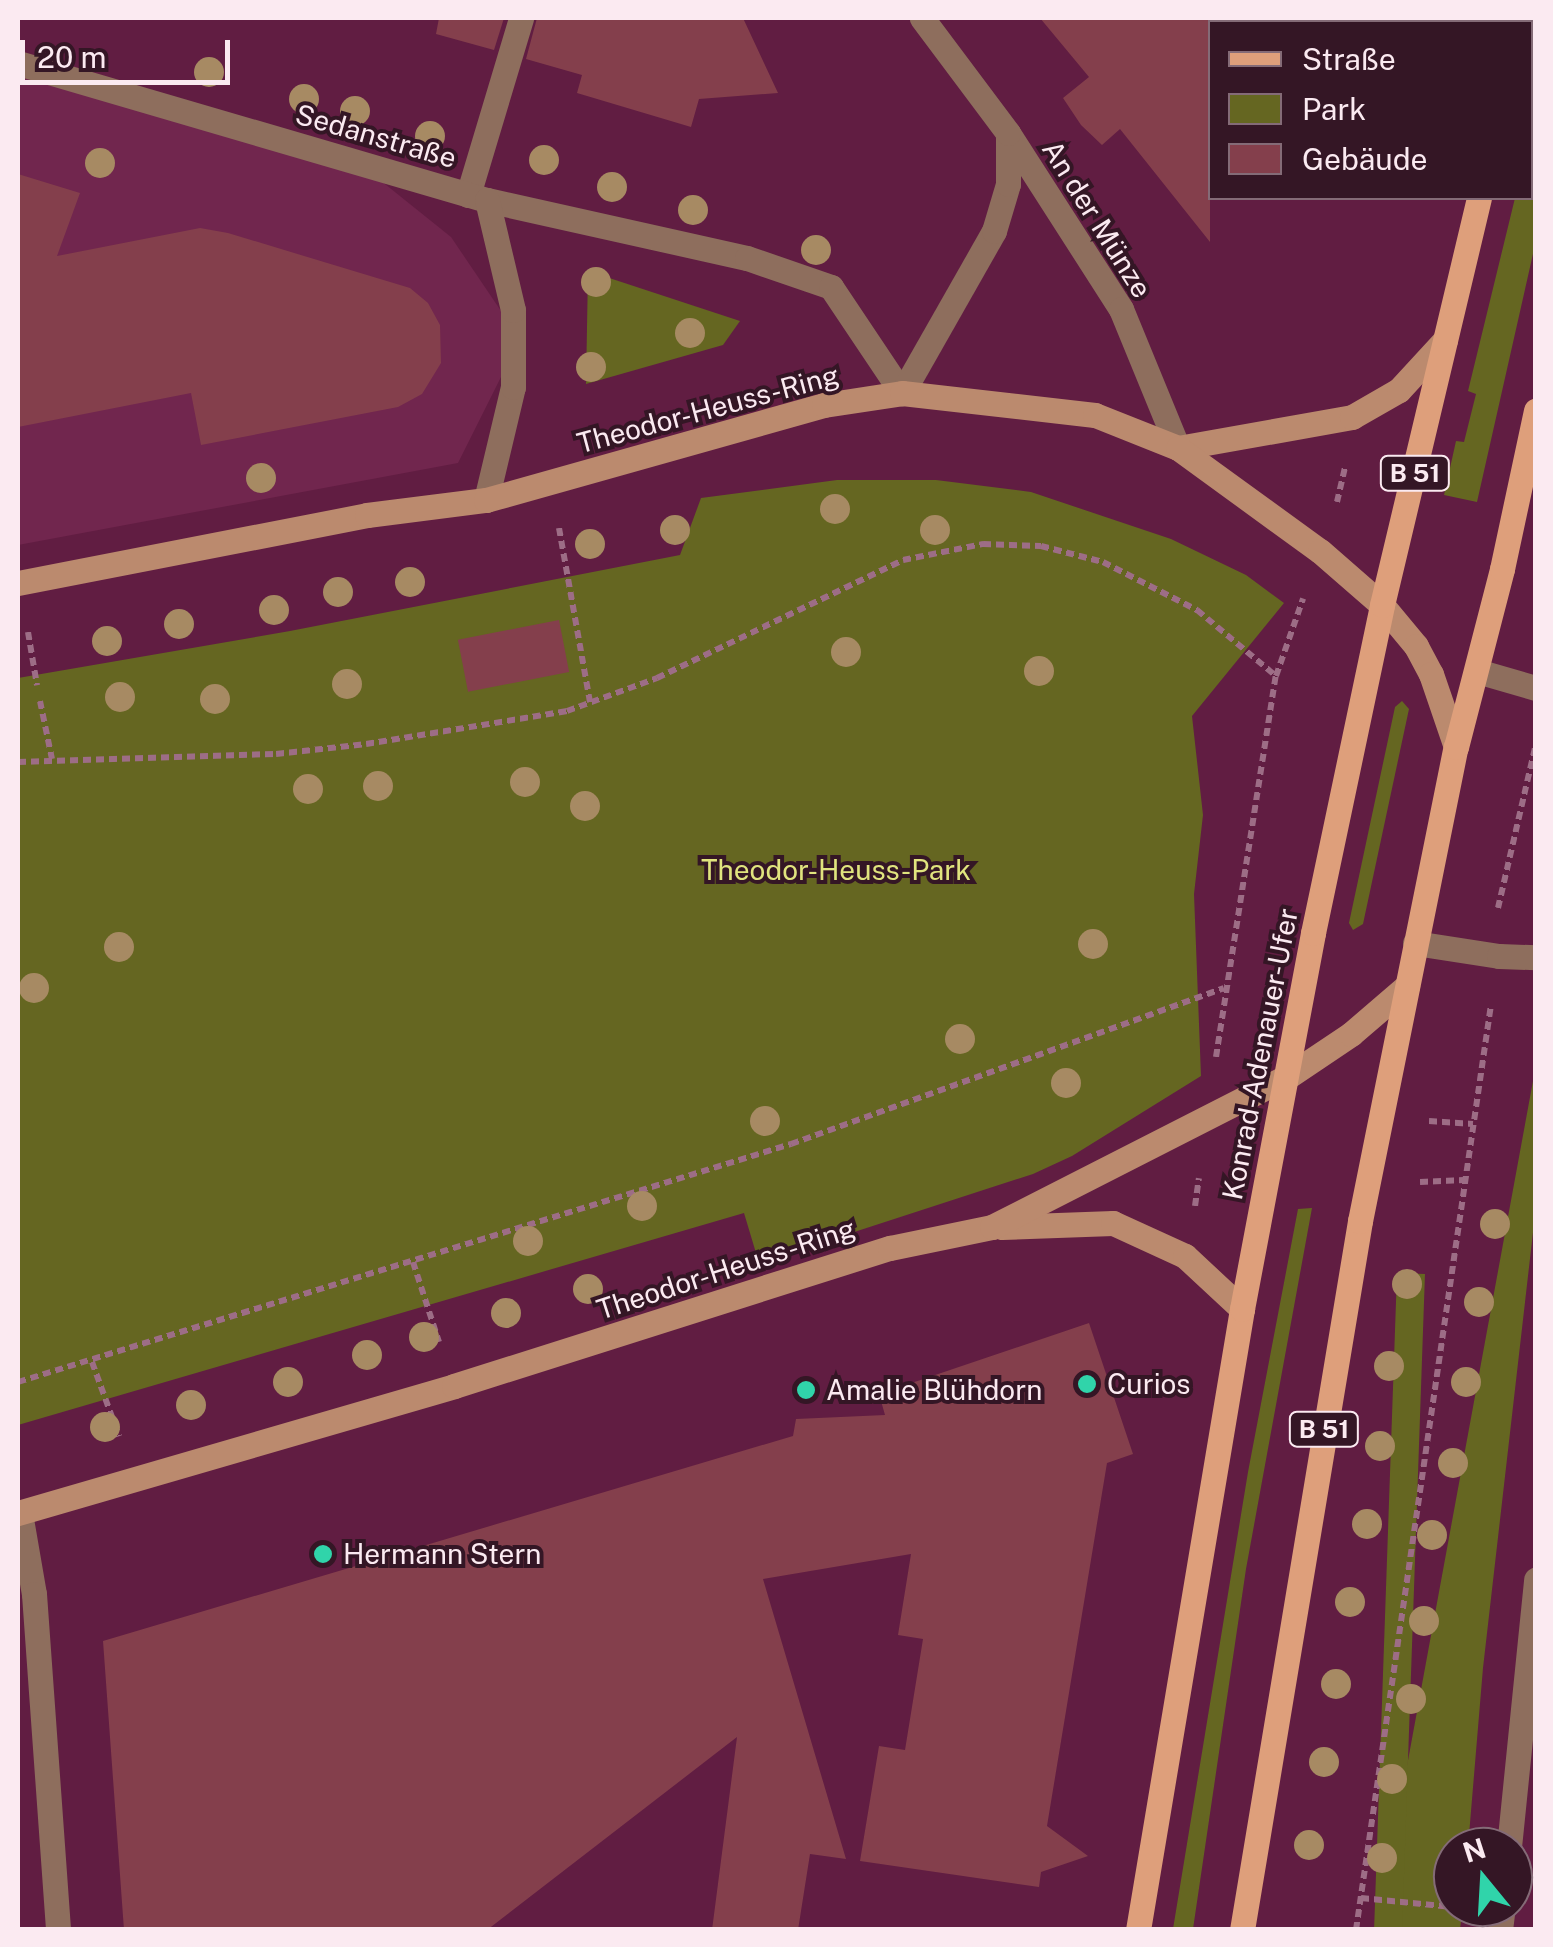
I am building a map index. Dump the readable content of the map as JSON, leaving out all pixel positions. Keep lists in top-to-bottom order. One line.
{"streets":{"main road":["Theodor-Heuss-Ring","B 51","Konrad-Adenauer-Ufer"],"street":["Sedanstraße","An der Münze"]},"crossings":[["Sedanstraße","An der Münze"],["Sedanstraße","Theodor-Heuss-Ring"],["An der Münze","Theodor-Heuss-Ring"],["Theodor-Heuss-Ring","B 51"],["Theodor-Heuss-Ring","Konrad-Adenauer-Ufer"]],"parks":["Theodor-Heuss-Park"],"places":["Curios","Amalie Blühdorn","Hermann Stern"],"legend":["Straße","Park","Gebäude"],"scale_bar":"20 m","north":"top"}
